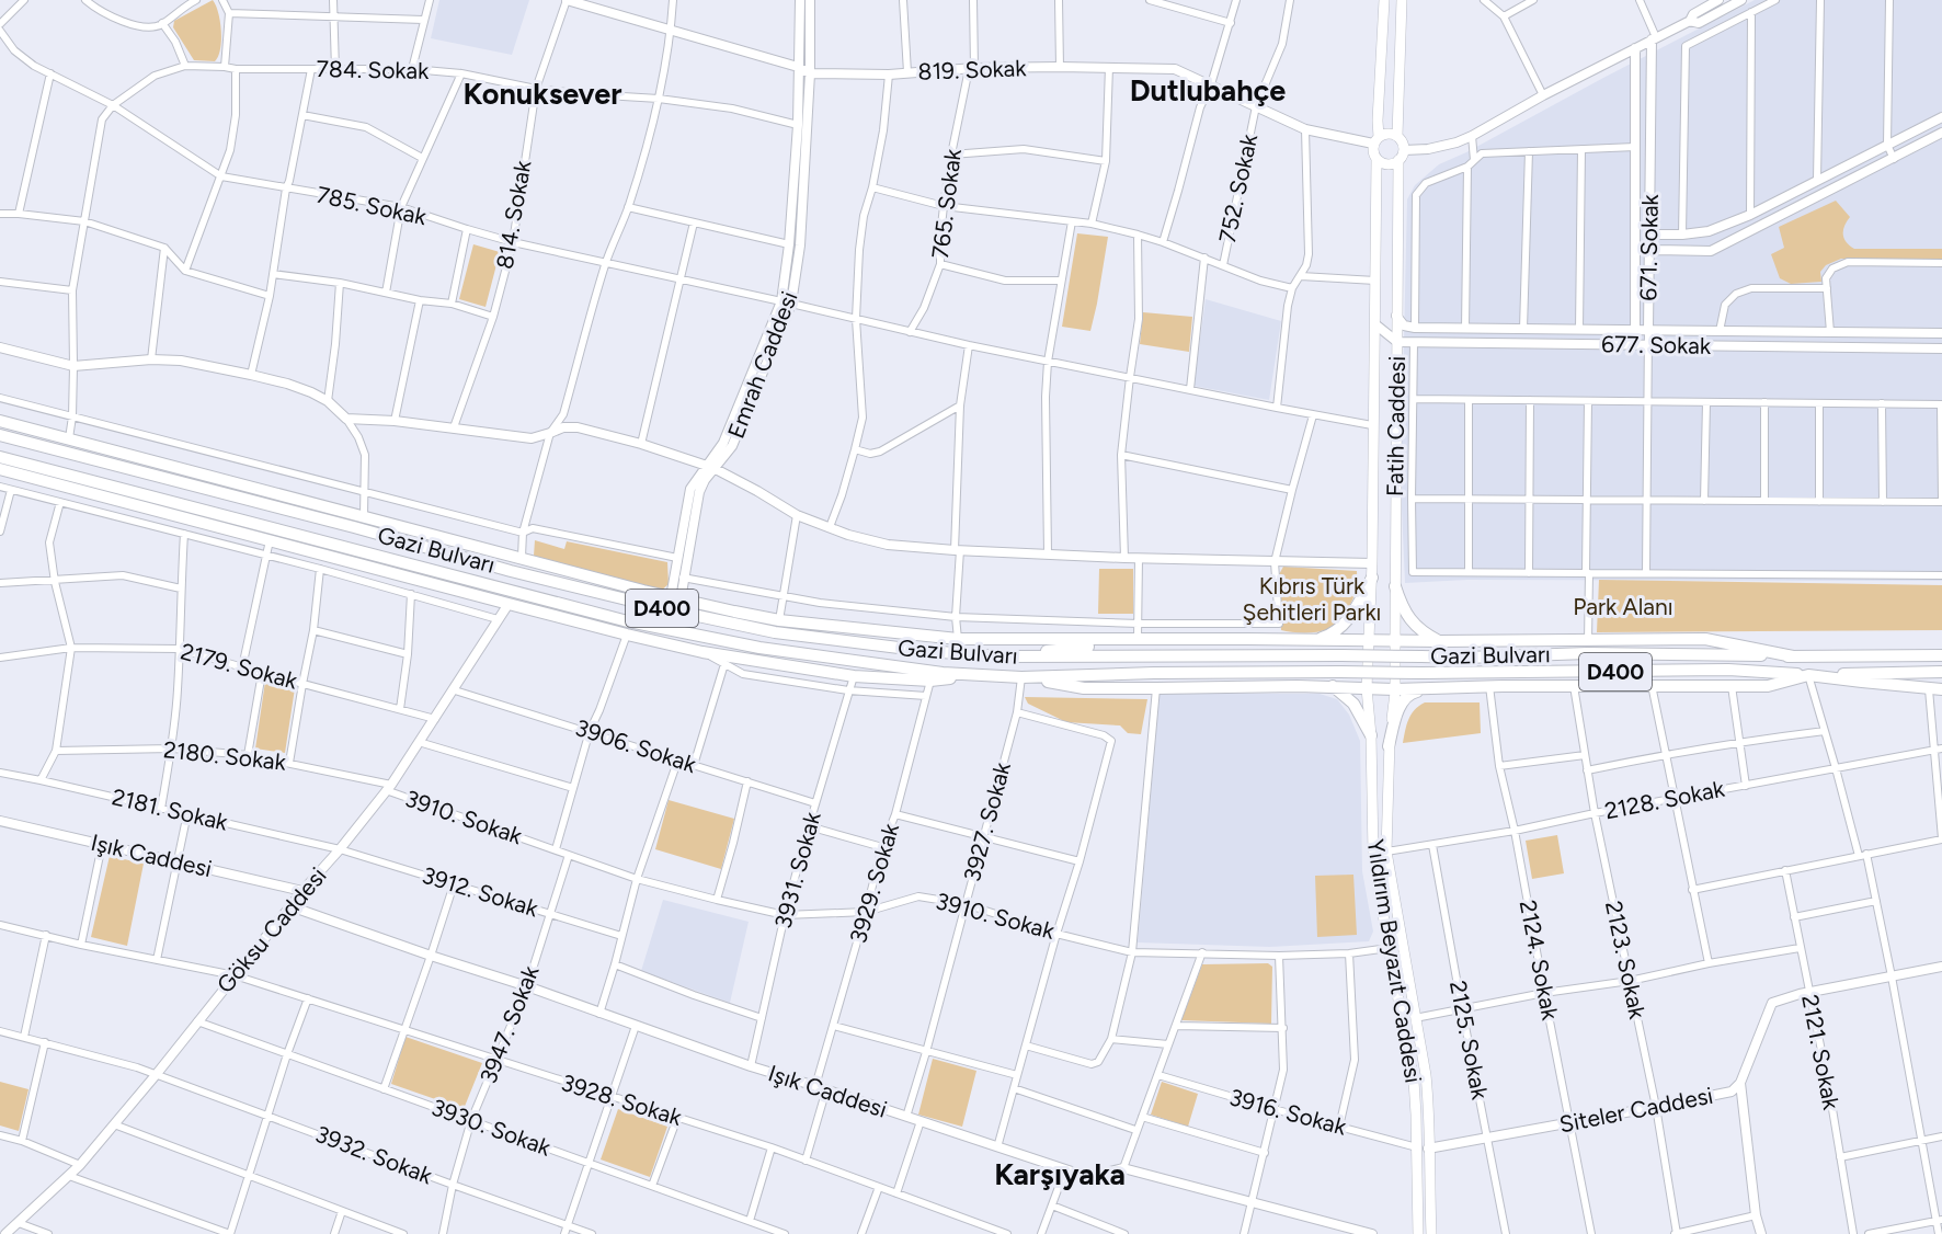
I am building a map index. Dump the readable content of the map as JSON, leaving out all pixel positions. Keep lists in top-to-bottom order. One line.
{"streets":{"highway":["Gazi Bulvarı","D400"],"main road":["Fatih Caddesi","Yıldırım Beyazıt Caddesi"],"street":["784. Sokak","819. Sokak","752. Sokak","765. Sokak","785. Sokak","814. Sokak","671. Sokak","677. Sokak","Emrah Caddesi","2179. Sokak","3906. Sokak","2180. Sokak","2128. Sokak","2181. Sokak","3910. Sokak","3927. Sokak","Işık Caddesi","3931. Sokak","3929. Sokak","3912. Sokak","Göksu Caddesi","2124. Sokak","2123. Sokak","3947. Sokak","2125. Sokak","2121. Sokak","3928. Sokak","Siteler Caddesi","3916. Sokak","3930. Sokak","3932. Sokak"]},"crossings":[["784. Sokak","785. Sokak"],["784. Sokak","814. Sokak"],["784. Sokak","Emrah Caddesi"],["819. Sokak","752. Sokak"],["819. Sokak","765. Sokak"],["819. Sokak","814. Sokak"],["819. Sokak","Emrah Caddesi"],["819. Sokak","Fatih Caddesi"],["765. Sokak","785. Sokak"],["785. Sokak","814. Sokak"],["785. Sokak","Emrah Caddesi"],["785. Sokak","Fatih Caddesi"],["671. Sokak","677. Sokak"],["677. Sokak","Fatih Caddesi"],["Fatih Caddesi","Yıldırım Beyazıt Caddesi"],["Gazi Bulvarı","3927. Sokak"],["2179. Sokak","Göksu Caddesi"],["3906. Sokak","3931. Sokak"],["3906. Sokak","Göksu Caddesi"],["2180. Sokak","3910. Sokak"],["2180. Sokak","Göksu Caddesi"],["2128. Sokak","2124. Sokak"],["2128. Sokak","2123. Sokak"],["2128. Sokak","Yıldırım Beyazıt Caddesi"],["2128. Sokak","2125. Sokak"],["2181. Sokak","3912. Sokak"],["2181. Sokak","Göksu Caddesi"],["3910. Sokak","3927. Sokak"],["3910. Sokak","3931. Sokak"],["3910. Sokak","3929. Sokak"],["3910. Sokak","Göksu Caddesi"],["3910. Sokak","Yıldırım Beyazıt Caddesi"],["3910. Sokak","3947. Sokak"],["3927. Sokak","Işık Caddesi"],["Işık Caddesi","3931. Sokak"],["Işık Caddesi","3929. Sokak"],["Işık Caddesi","Göksu Caddesi"],["Işık Caddesi","3947. Sokak"],["3912. Sokak","Göksu Caddesi"],["3912. Sokak","3947. Sokak"],["Göksu Caddesi","3928. Sokak"],["Göksu Caddesi","3930. Sokak"],["Göksu Caddesi","3932. Sokak"],["2124. Sokak","Siteler Caddesi"],["2123. Sokak","Siteler Caddesi"],["Yıldırım Beyazıt Caddesi","Siteler Caddesi"],["Yıldırım Beyazıt Caddesi","3916. Sokak"],["3947. Sokak","3928. Sokak"],["3947. Sokak","3930. Sokak"],["3947. Sokak","3932. Sokak"],["2125. Sokak","Siteler Caddesi"],["2121. Sokak","Siteler Caddesi"]],"districts":["Dutlubahçe","Konuksever","Karşıyaka"],"parks":["Kıbrıs Türk Şehitleri Parkı","Park Alanı"]}
